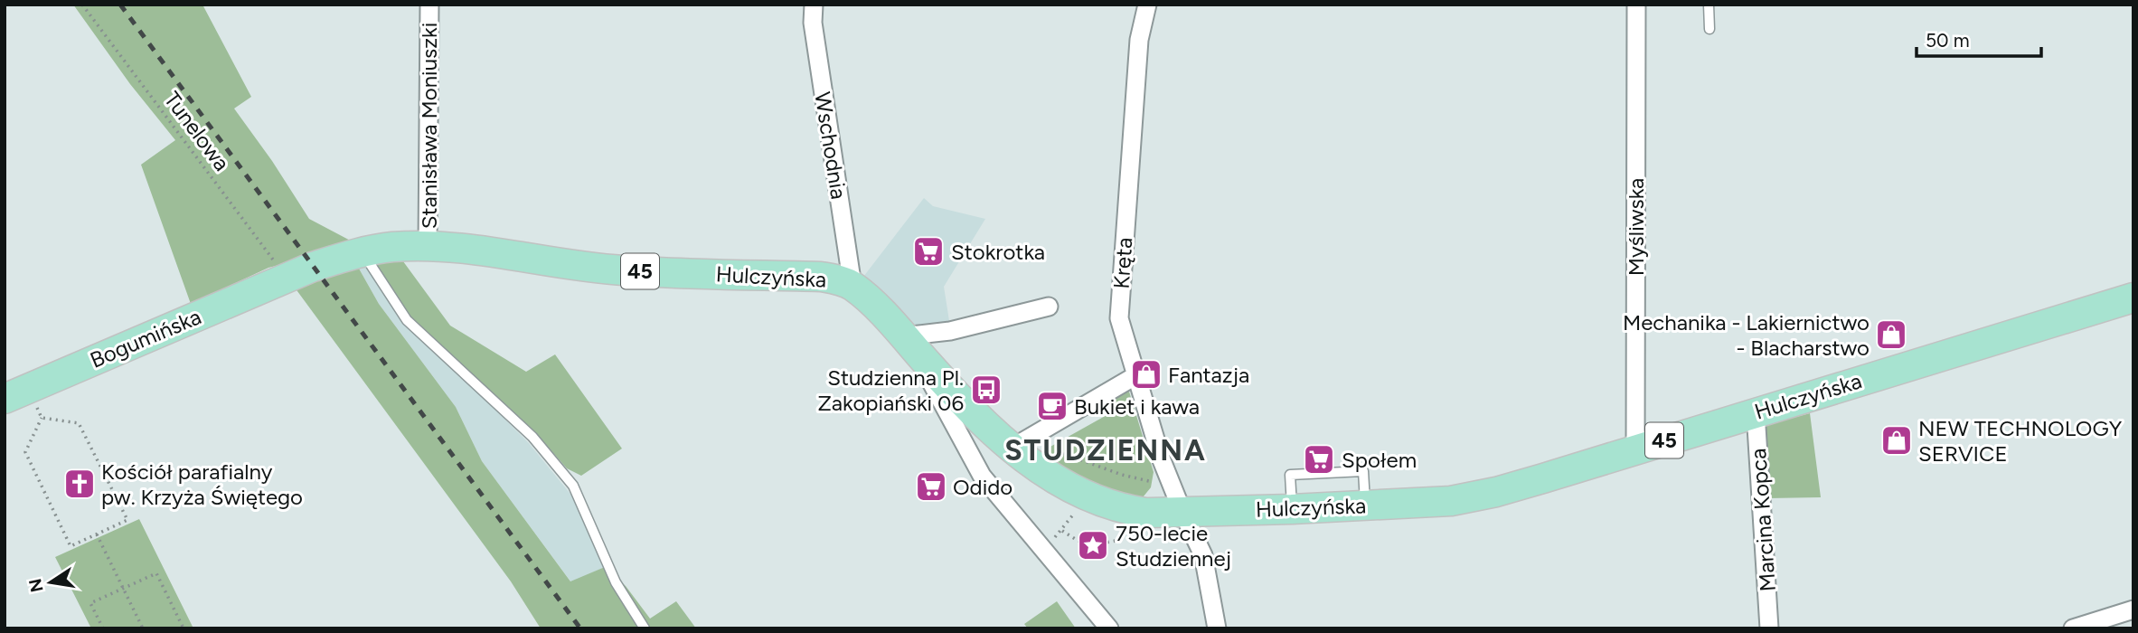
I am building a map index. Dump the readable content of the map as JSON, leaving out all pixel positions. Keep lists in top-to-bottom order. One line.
{"streets":{"main road":["45","Hulczyńska","Bogumińska"],"street":["Stanisława Moniuszki","Wschodnia","Myśliwska","Kręta","Marcina Kopca"],"path":["Tunelowa"]},"crossings":[["Stanisława Moniuszki","Hulczyńska"],["Tunelowa","Hulczyńska"],["Tunelowa","Bogumińska"],["Wschodnia","Hulczyńska"],["Myśliwska","Hulczyńska"],["Kręta","Hulczyńska"],["Hulczyńska","Bogumińska"],["Hulczyńska","Marcina Kopca"]],"districts":["STUDZIENNA"],"places":{"supermarket":["Stokrotka","Społem","Odido"],"shop":["Mechanika - Lakiernictwo - Blacharstwo","Fantazja","NEW TECHNOLOGY SERVICE"],"bus stop":["Studzienna Pl. Zakopiański 06"],"cafe":["Bukiet i kawa"],"church":["Kościół parafialny pw. Krzyża Świętego"],"place":["750-lecie Studziennej"]},"scale_bar":"50 m","north":"left"}
